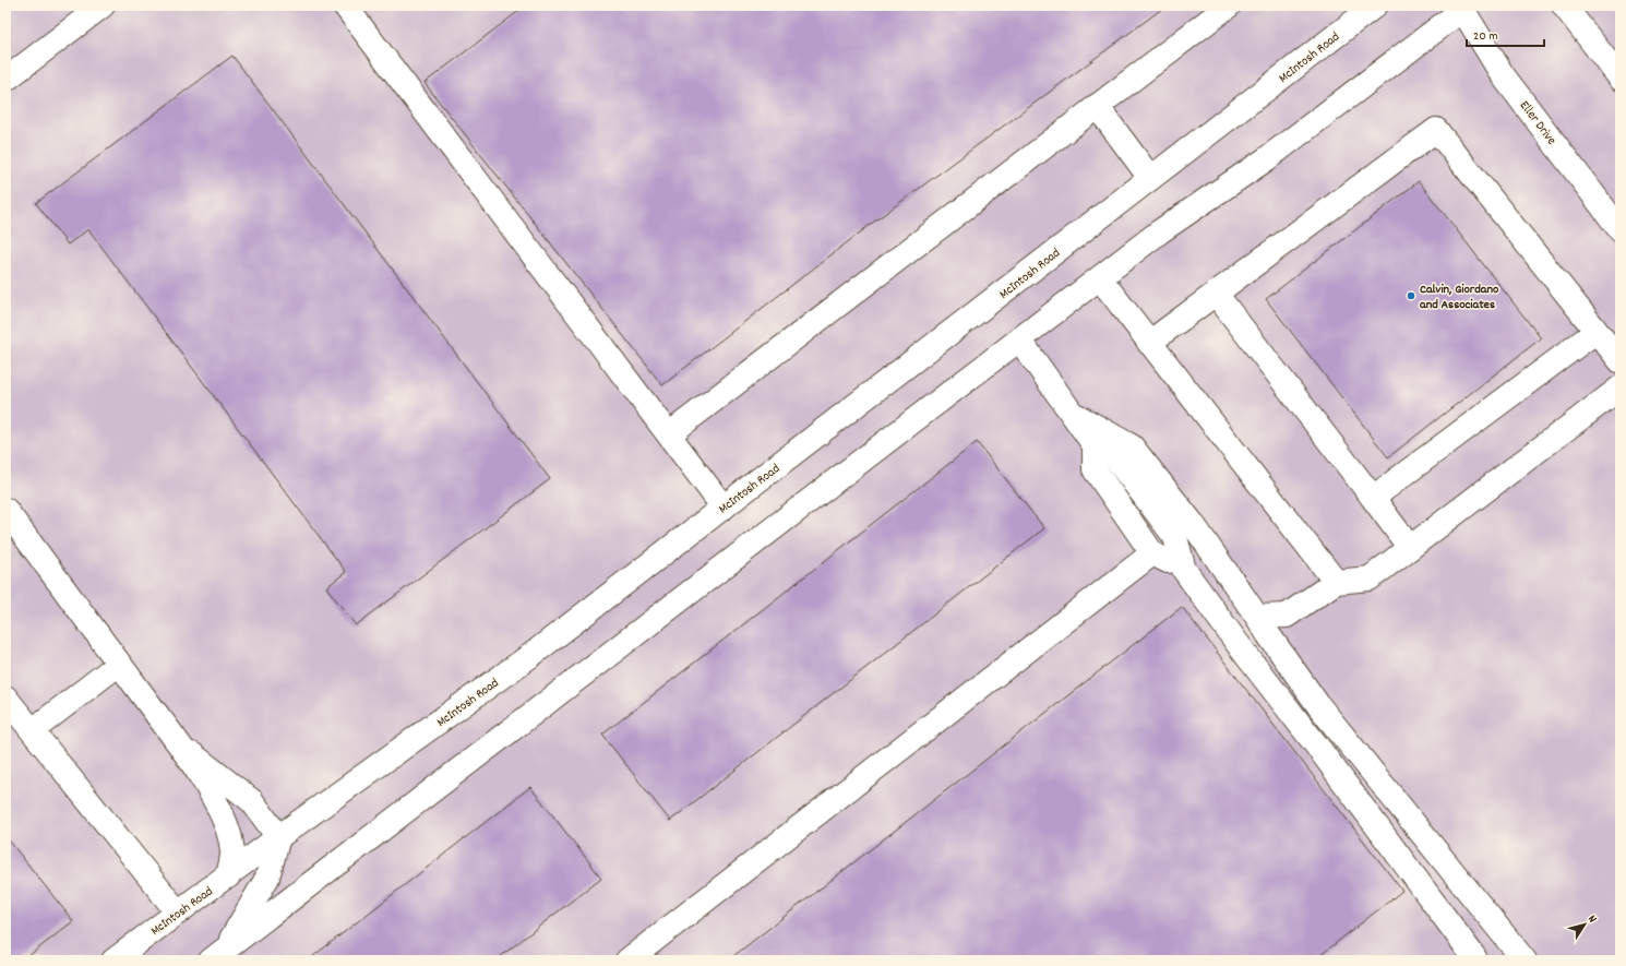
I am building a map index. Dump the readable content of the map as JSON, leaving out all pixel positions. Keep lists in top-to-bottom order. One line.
{"streets":{"street":["McIntosh Road","Eller Drive"]},"places":["Calvin, Giordano and Associates"],"scale_bar":"20 m","north":"top right"}
